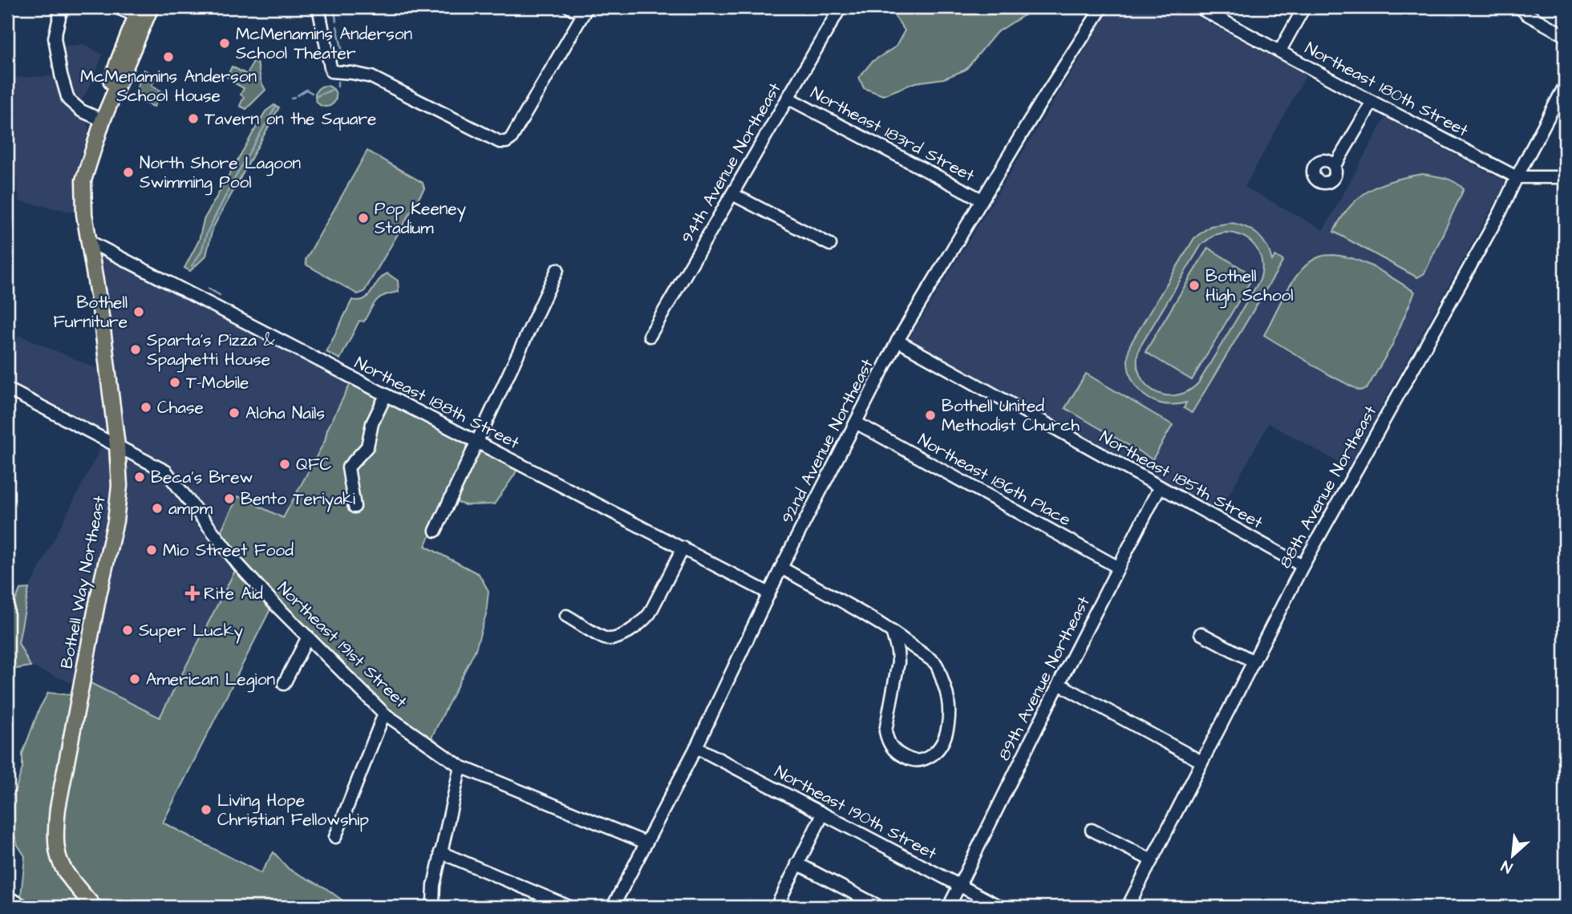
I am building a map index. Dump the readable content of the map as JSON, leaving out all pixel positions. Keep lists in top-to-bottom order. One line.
{"streets":{"main road":["Bothell Way Northeast"],"street":["Northeast 180th Street","Northeast 183rd Street","94th Avenue Northeast","Northeast 188th Street","92nd Avenue Northeast","Northeast 186th Place","Northeast 185th Street","88th Avenue Northeast","Northeast 191st Street","89th Avenue Northeast","Northeast 190th Street"]},"crossings":[["Northeast 180th Street","88th Avenue Northeast"],["Northeast 183rd Street","94th Avenue Northeast"],["Northeast 183rd Street","92nd Avenue Northeast"],["Northeast 188th Street","92nd Avenue Northeast"],["Northeast 188th Street","Bothell Way Northeast"],["92nd Avenue Northeast","Northeast 186th Place"],["92nd Avenue Northeast","Northeast 185th Street"],["92nd Avenue Northeast","Northeast 191st Street"],["92nd Avenue Northeast","Northeast 190th Street"],["Northeast 186th Place","89th Avenue Northeast"],["Northeast 185th Street","88th Avenue Northeast"],["Northeast 185th Street","89th Avenue Northeast"],["Bothell Way Northeast","Northeast 191st Street"],["89th Avenue Northeast","Northeast 190th Street"]],"places":{"other":["McMenamins Anderson School Theater","McMenamins Anderson School House","Tavern on the Square","North Shore Lagoon Swimming Pool","Pop Keeney Stadium","Bothell High School","Bothell Furniture","Sparta's Pizza & Spaghetti House","T-Mobile","Chase","Aloha Nails","Bothell United Methodist Church","QFC","Beca's Brew","Bento Teriyaki","ampm","Mio Street Food","Super Lucky","American Legion","Living Hope Christian Fellowship"],"health":["Rite Aid"]},"north":"bottom left"}
